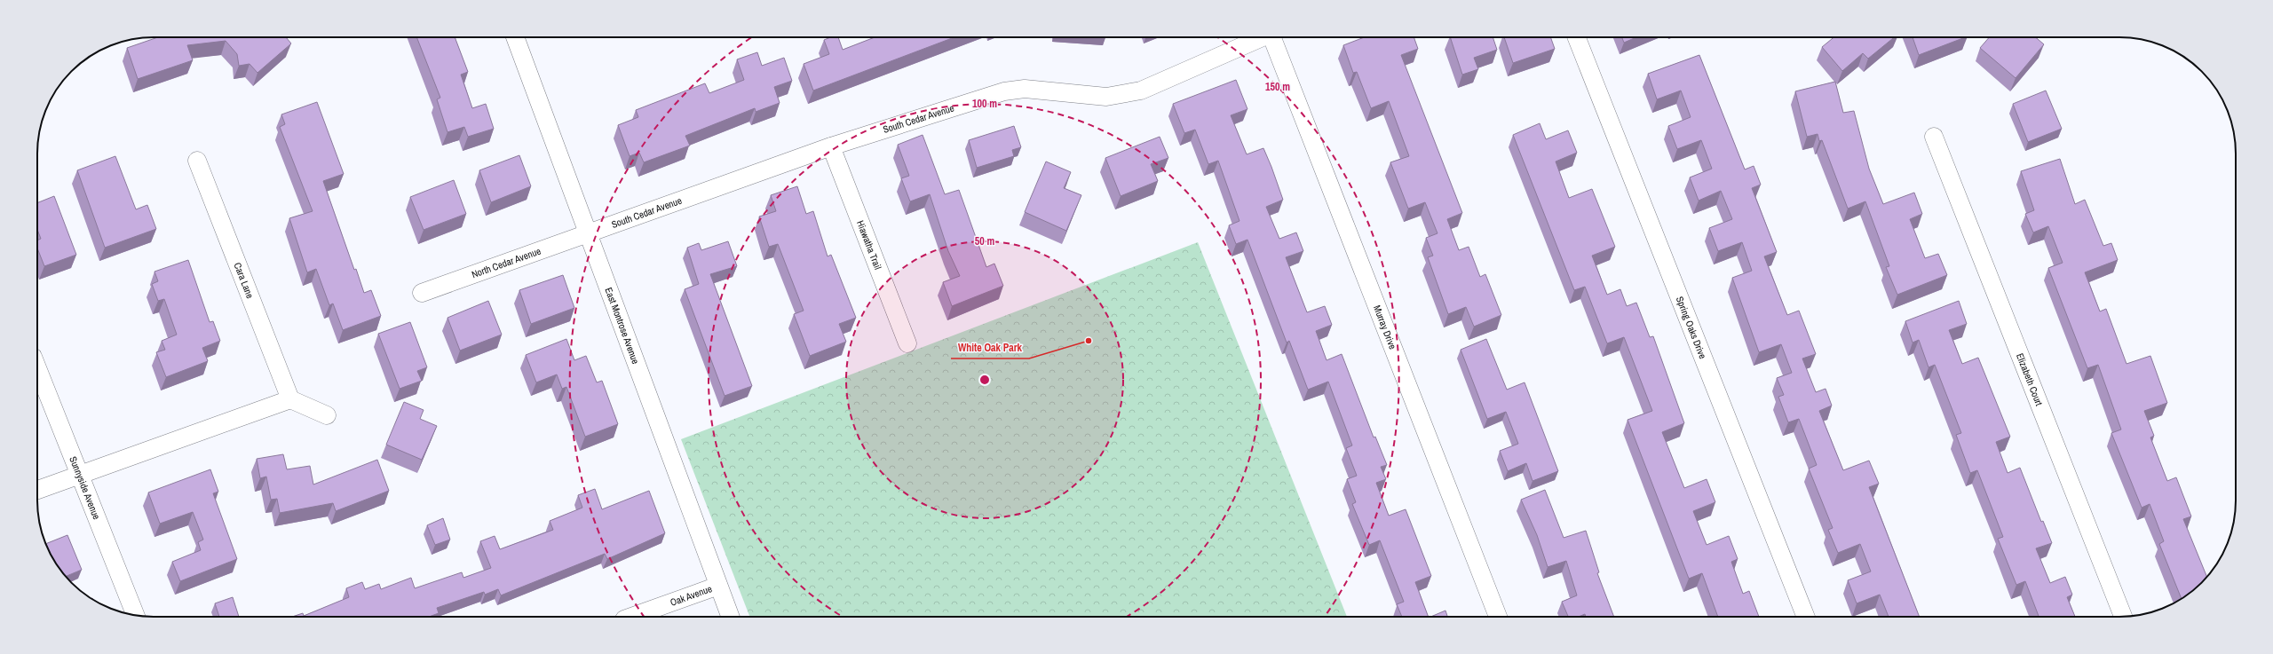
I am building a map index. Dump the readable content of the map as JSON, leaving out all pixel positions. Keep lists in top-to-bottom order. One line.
{"streets":{"street":["South Cedar Avenue","Hiawatha Trail","North Cedar Avenue","Cara Lane","East Montrose Avenue","Murray Drive","Spring Oaks Drive","Elizabeth Court","Sunnyside Avenue","Oak Avenue"]},"crossings":[["South Cedar Avenue","Hiawatha Trail"],["South Cedar Avenue","North Cedar Avenue"],["South Cedar Avenue","East Montrose Avenue"],["North Cedar Avenue","East Montrose Avenue"],["East Montrose Avenue","Oak Avenue"]],"places":["White Oak Park"],"rings":["150 m","100 m","50 m"]}
